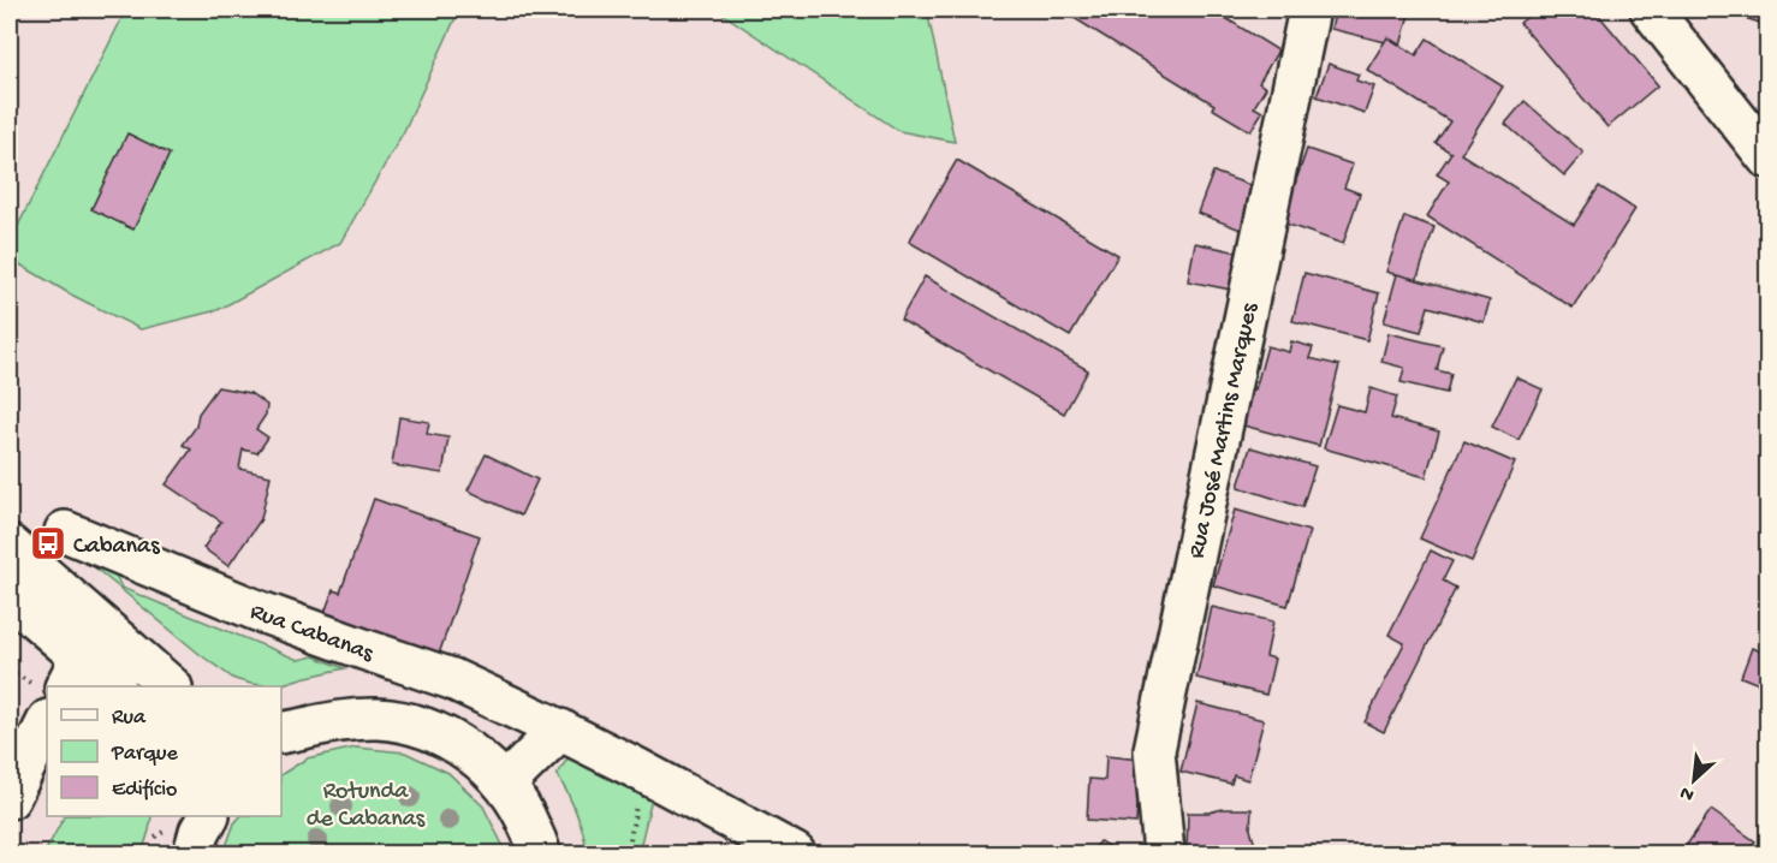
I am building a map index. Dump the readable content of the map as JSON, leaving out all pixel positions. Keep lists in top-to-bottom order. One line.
{"streets":{"street":["Rua José Martins Marques","Rua Cabanas"]},"parks":["Rotunda de Cabanas"],"places":{"bus stop":["Cabanas"]},"legend":["Rua","Parque","Edifício"],"north":"bottom left"}
